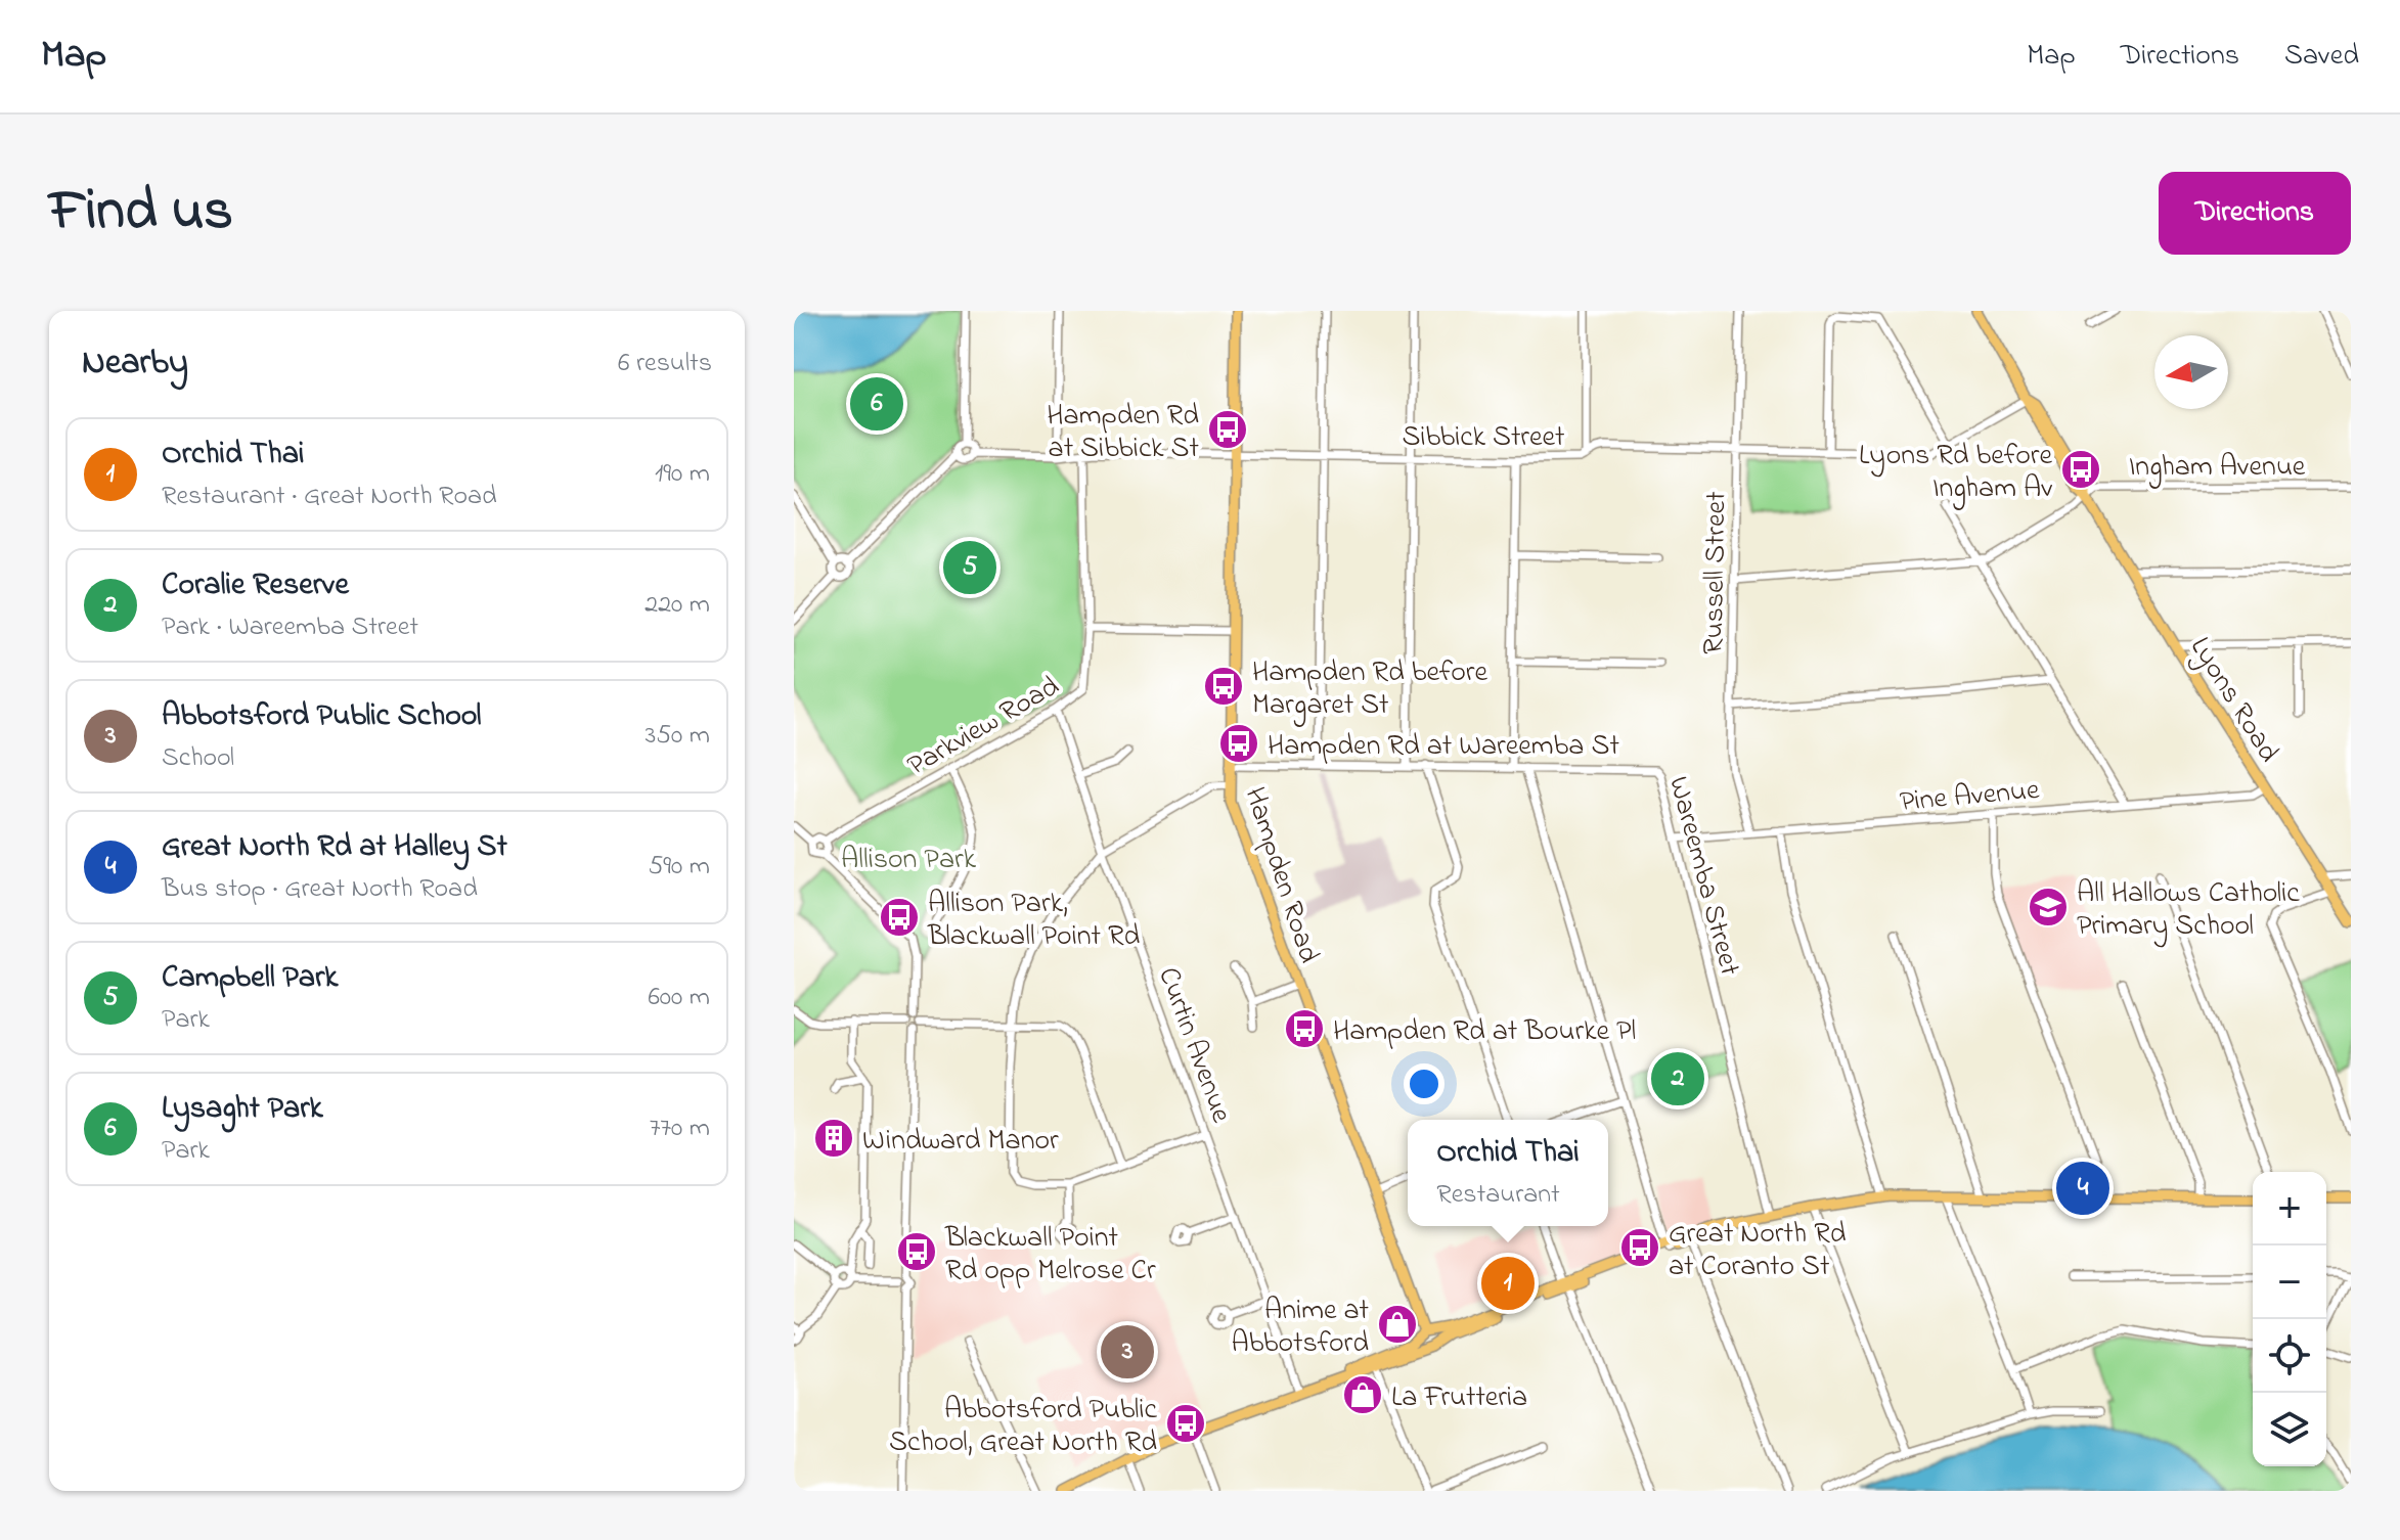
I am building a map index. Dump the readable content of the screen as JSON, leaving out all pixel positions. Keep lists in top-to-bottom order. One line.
{"streets":{"main road":["Lyons Road","Hampden Road"],"street":["Sibbick Street","Ingham Avenue","Russell Street","Parkview Road","Pine Avenue","Wareemba Street","Curtin Avenue"]},"crossings":[["Sibbick Street","Russell Street"],["Sibbick Street","Lyons Road"],["Sibbick Street","Parkview Road"],["Sibbick Street","Hampden Road"],["Ingham Avenue","Lyons Road"],["Russell Street","Pine Avenue"],["Lyons Road","Pine Avenue"],["Parkview Road","Curtin Avenue"],["Pine Avenue","Wareemba Street"],["Hampden Road","Wareemba Street"]],"parks":["Allison Park"],"places":{"bus stop":["Hampden Rd at Sibbick St","Lyons Rd before Ingham Av","Hampden Rd before Margaret St","Hampden Rd at Wareemba St","Allison Park, Blackwall Point Rd","Hampden Rd at Bourke Pl","Great North Rd at Coranto St","Blackwall Point Rd opp Melrose Cr","Abbotsford Public School, Great North Rd"],"school or university":["All Hallows Catholic Primary School"],"building":["Windward Manor"],"shop":["Anime at Abbotsford","La Frutteria"]},"north":"left","page":{"header":"Map","nav":["Map","Directions","Saved"],"title":"Find us","buttons":"Directions","heading":["Nearby","6 results"],"pins":["6","5","2","4","1","3"],"list":[{"mark":"1","name":"Orchid Thai","note":"Restaurant · Great North Road","value":"190 m"},{"mark":"2","name":"Coralie Reserve","note":"Park · Wareemba Street","value":"220 m"},{"mark":"3","name":"Abbotsford Public School","note":"School","value":"350 m"},{"mark":"4","name":"Great North Rd at Halley St","note":"Bus stop · Great North Road","value":"590 m"},{"mark":"5","name":"Campbell Park","note":"Park","value":"600 m"},{"mark":"6","name":"Lysaght Park","note":"Park","value":"770 m"}],"popup":["Orchid Thai","Restaurant"],"map_buttons":["+","−"]}}
